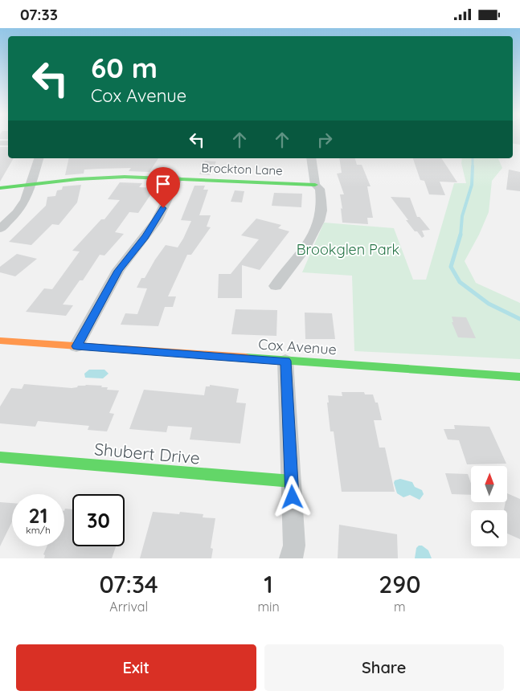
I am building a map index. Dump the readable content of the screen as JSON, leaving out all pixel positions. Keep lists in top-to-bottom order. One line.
{"streets":{"street":["Brockton Lane","Cox Avenue","Shubert Drive"]},"parks":["Brookglen Park"],"north":"top","page":{"status":"07:33","turn":["60 m","Cox Avenue"],"speed":"21 km/h","limit":"30","eta":["07:34","Arrival","1","min","290","m"],"buttons":["Exit","Share"]}}
